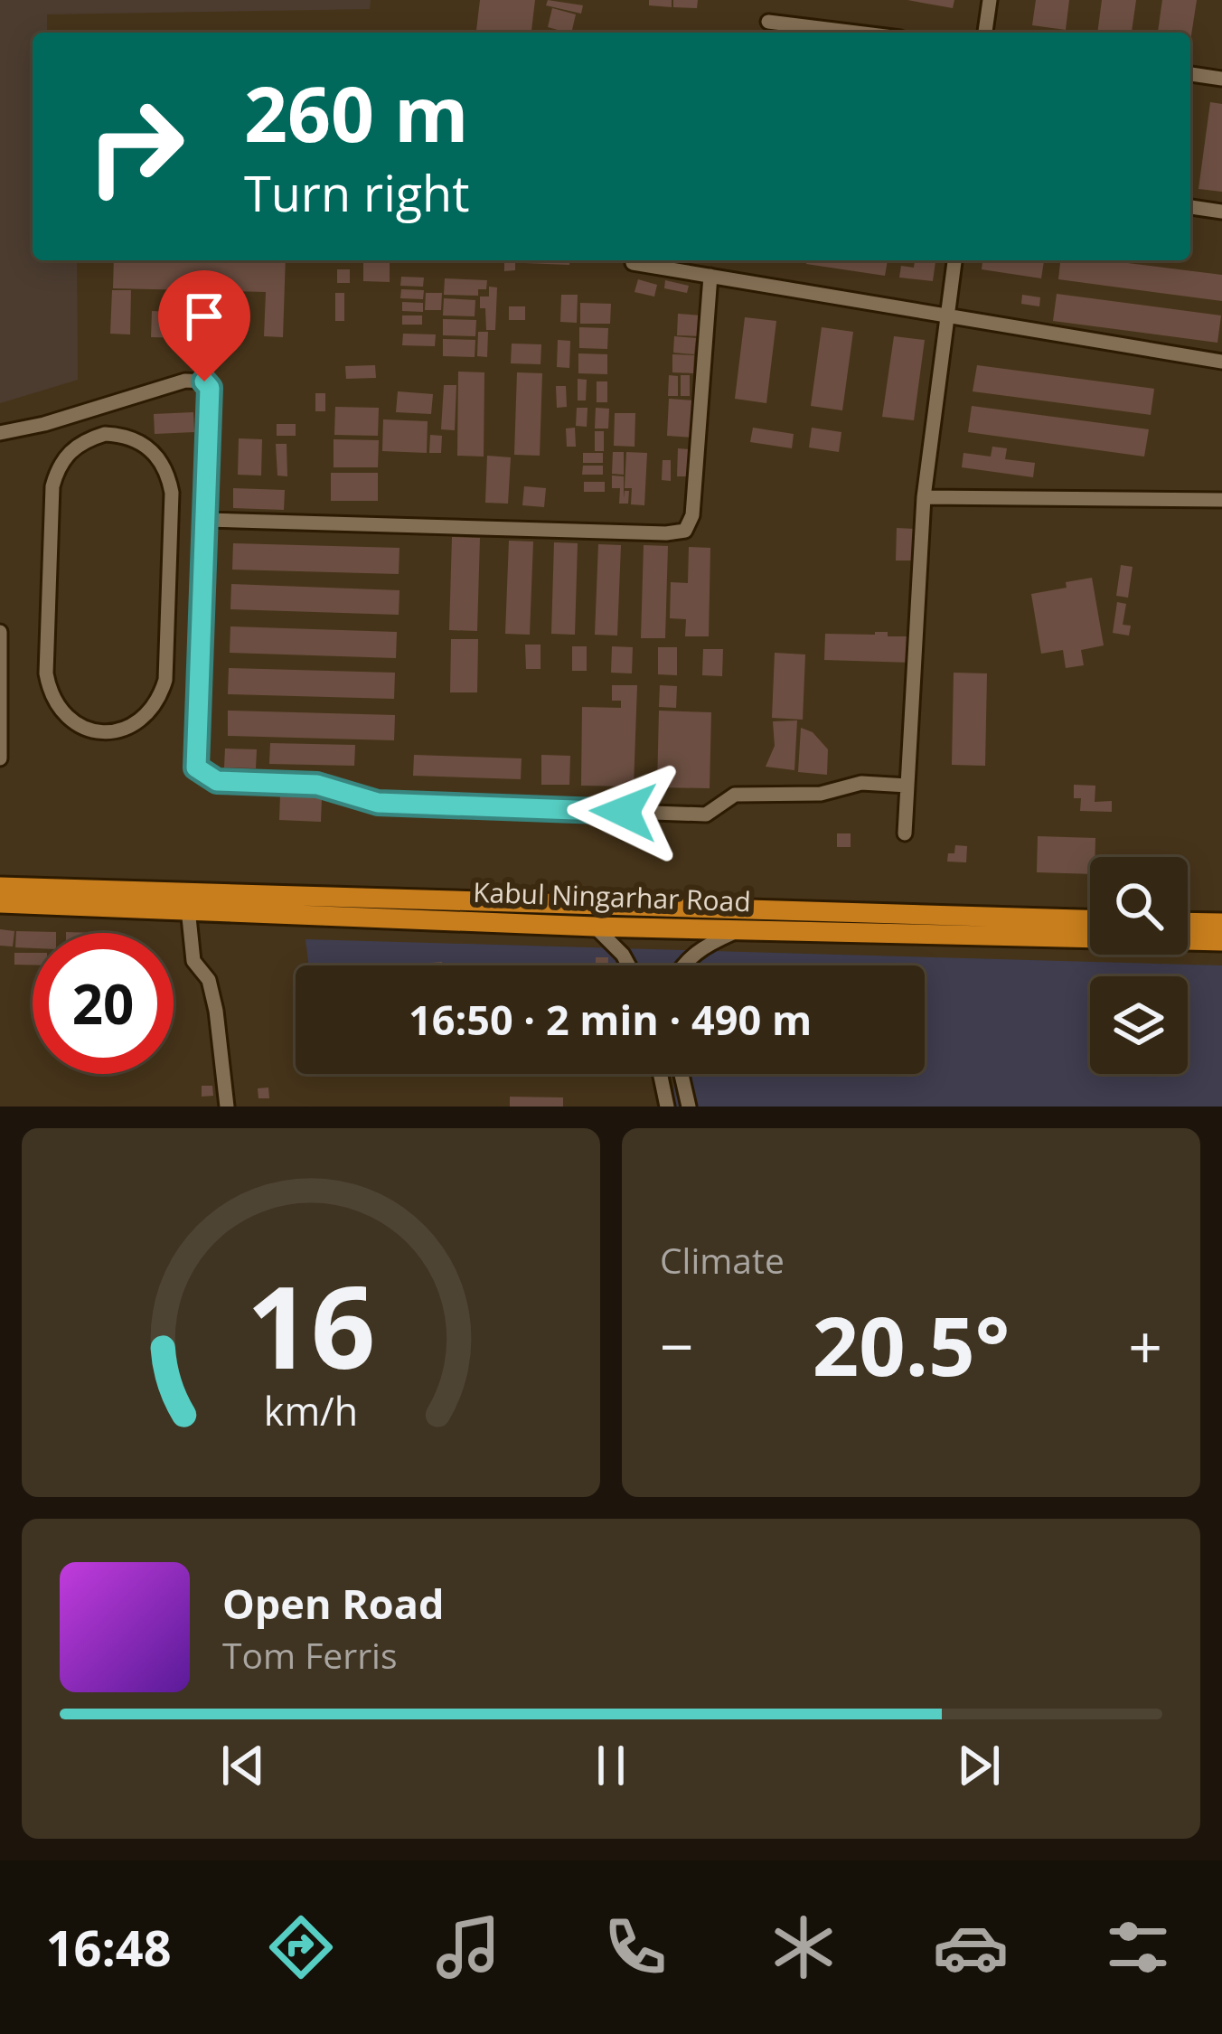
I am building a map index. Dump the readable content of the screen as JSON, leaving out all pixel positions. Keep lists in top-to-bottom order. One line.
{"streets":{"highway":["Kabul Ningarhar Road"]},"page":{"turn":["260 m","Turn right"],"limit":"20","trip":"16:50 · 2 min · 490 m","tile":"Climate","heat":["−","20.5°","+"],"song":["Open Road","Tom Ferris"],"tabs":"16:48","gauge":["16","km/h"]}}
